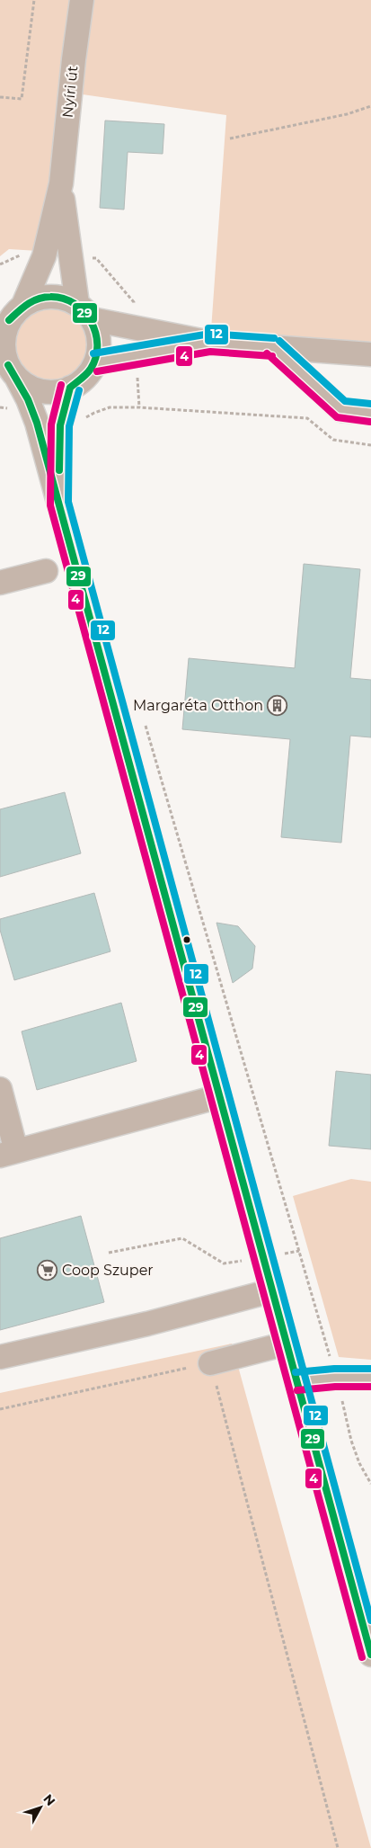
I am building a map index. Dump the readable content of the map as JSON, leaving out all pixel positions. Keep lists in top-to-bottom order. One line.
{"streets":{"street":["Nyíri út"]},"places":{"building":["Margaréta Otthon"],"supermarket":["Coop Szuper"]},"lines":["transit line 29","transit line 12","transit line 4"],"north":"top right"}
